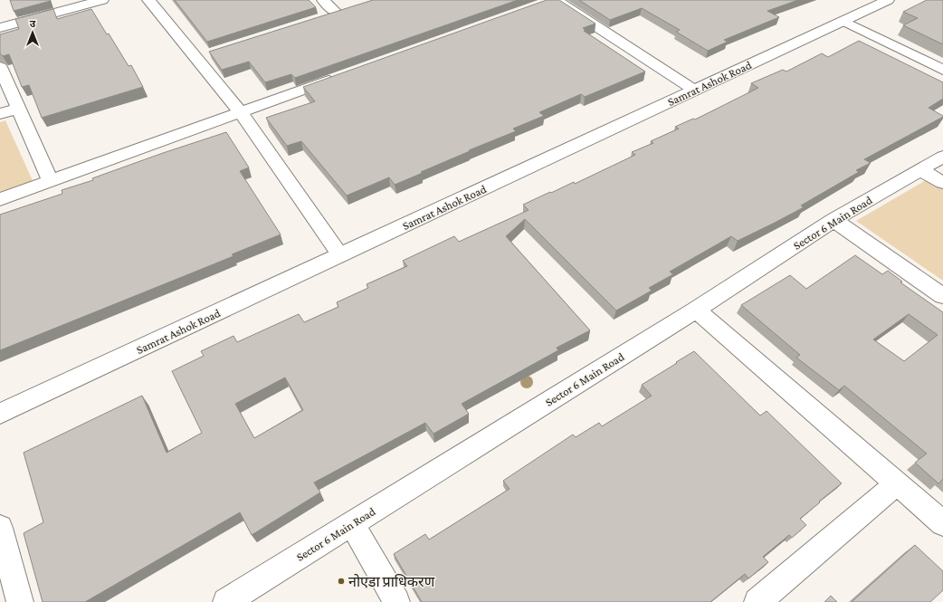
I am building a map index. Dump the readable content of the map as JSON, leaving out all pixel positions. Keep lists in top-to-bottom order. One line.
{"streets":{"street":["Samrat Ashok Road","Sector 6 Main Road"]},"places":["नोएडा प्राधिकरण"],"north":"top"}
